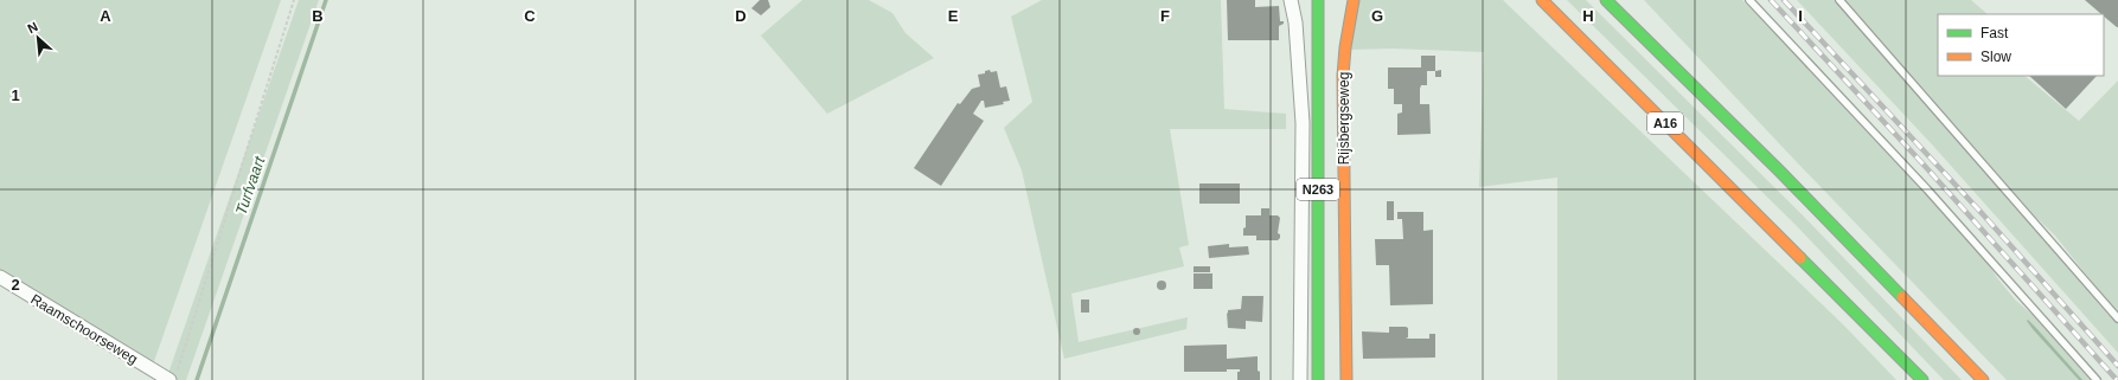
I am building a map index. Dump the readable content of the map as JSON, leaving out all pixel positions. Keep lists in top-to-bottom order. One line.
{"streets":{"main road":["Rijsbergseweg","A16","N263"],"street":["Raamschoorseweg"]},"water":["Turfvaart"],"legend":["Fast","Slow"],"north":"top left","grid":{"columns":["A","B","C","D","E","F","G","H","I"],"rows":["1","2"]}}
